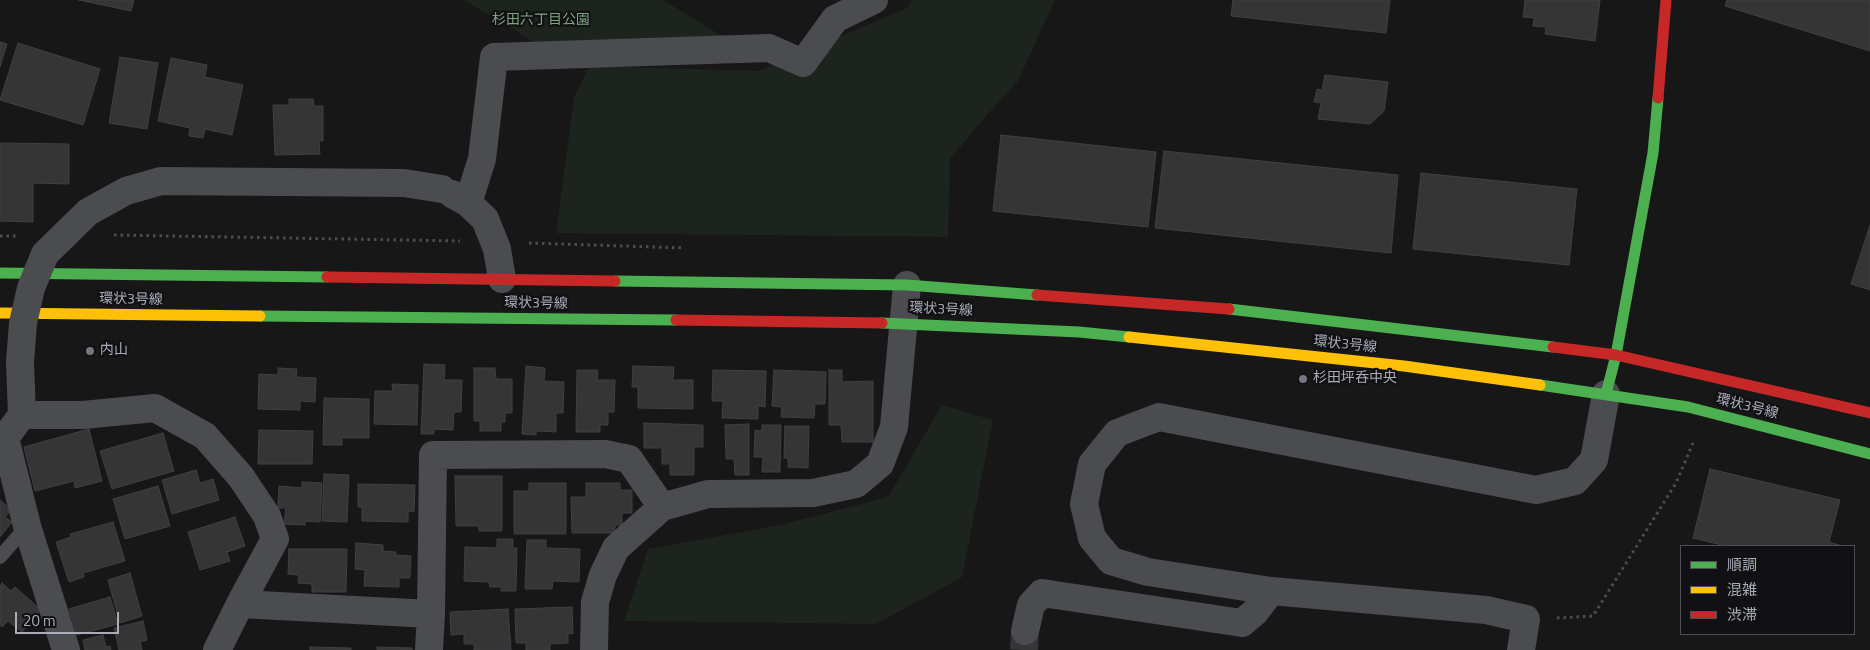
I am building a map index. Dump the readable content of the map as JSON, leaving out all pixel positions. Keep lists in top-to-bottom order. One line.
{"streets":{"street":["環状3号線"]},"parks":["杉田六丁目公園"],"places":["内山","杉田坪呑中央"],"legend":["順調","混雑","渋滞"],"scale_bar":"20 m"}
